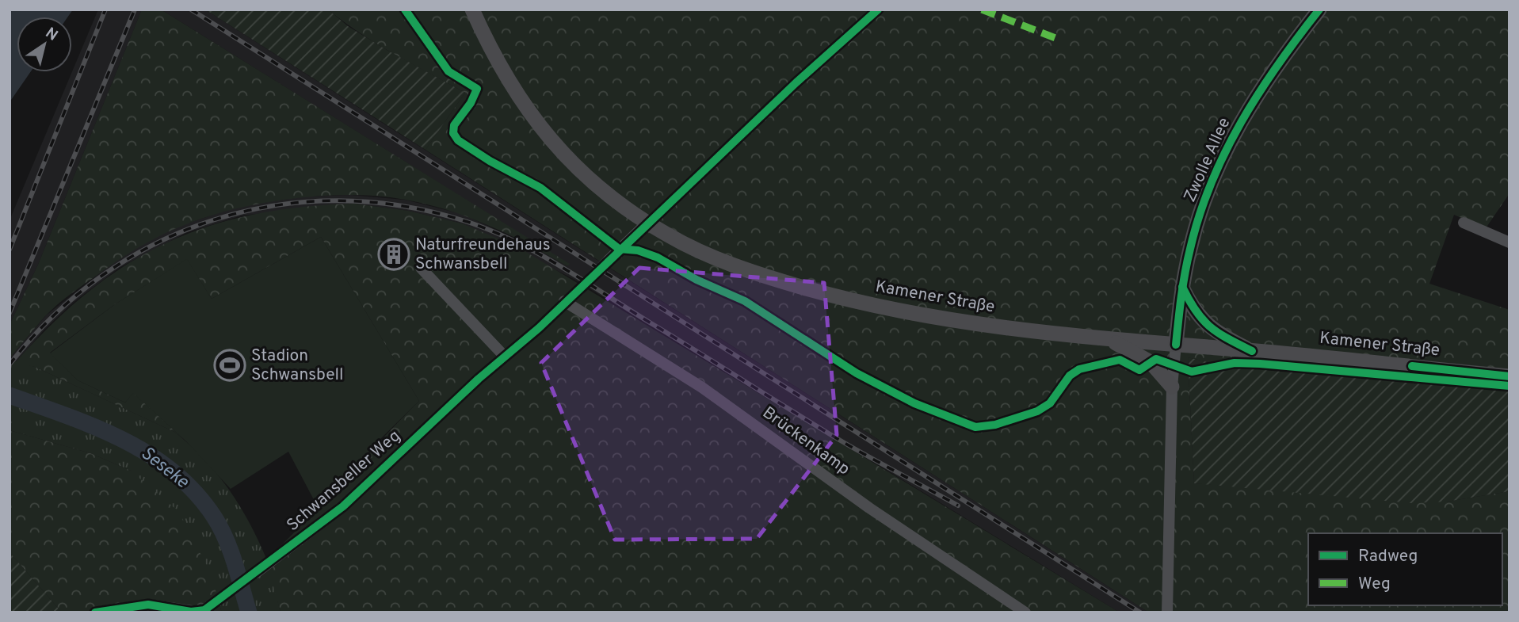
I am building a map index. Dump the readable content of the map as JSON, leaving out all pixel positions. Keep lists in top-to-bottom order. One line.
{"streets":{"main road":["Zwolle Allee","Kamener Straße"],"street":["Brückenkamp","Schwansbeller Weg"]},"crossings":[["Zwolle Allee","Kamener Straße"],["Brückenkamp","Schwansbeller Weg"]],"water":["Seseke"],"places":{"building":["Naturfreundehaus Schwansbell"],"sports":["Stadion Schwansbell"]},"legend":["Radweg","Weg"],"north":"top right"}
